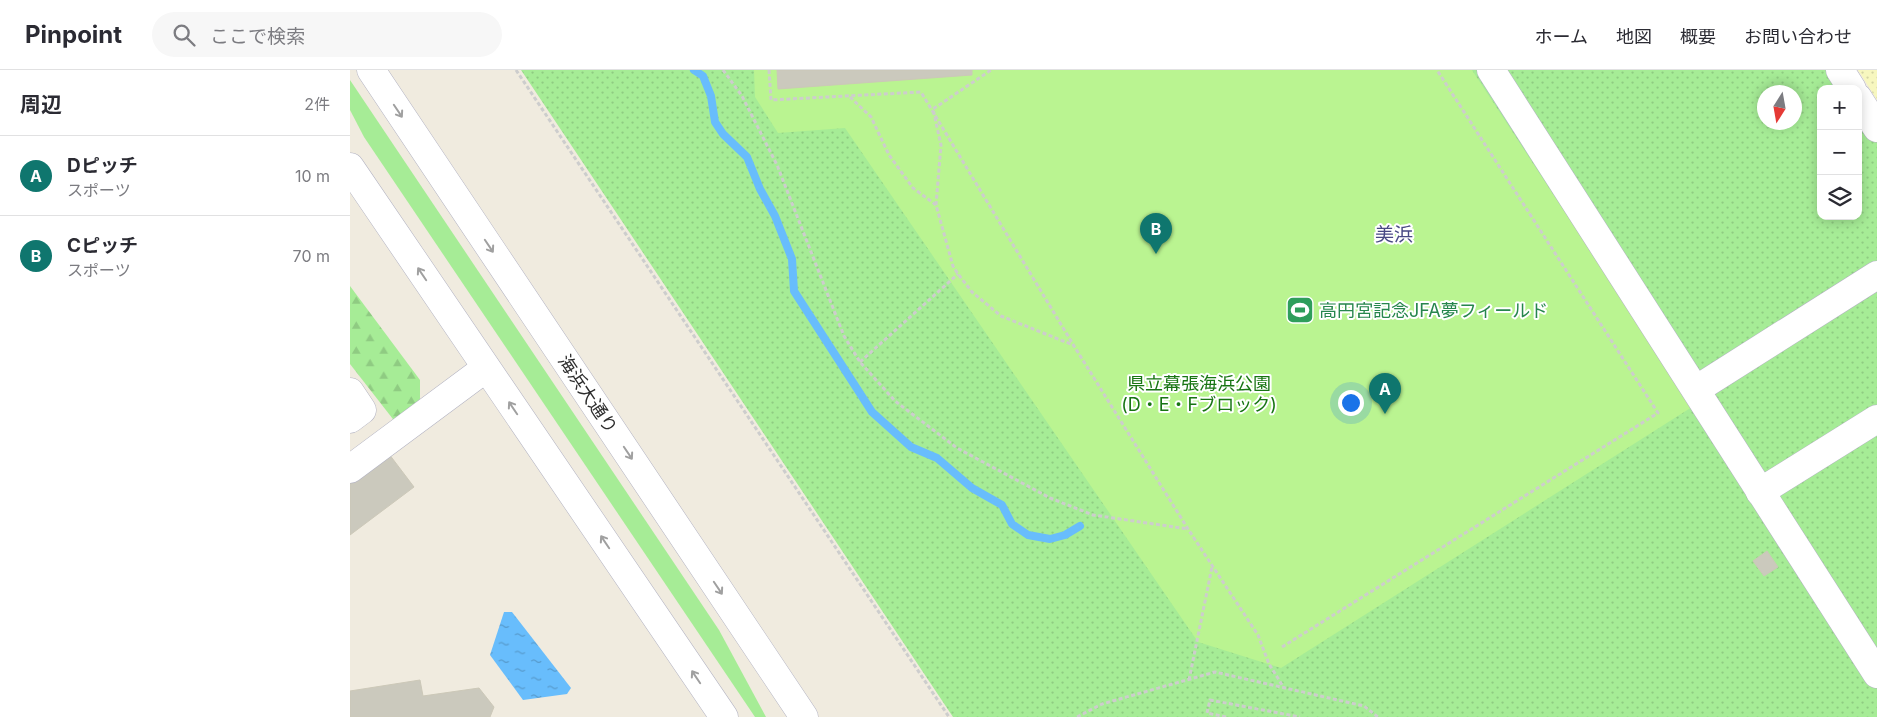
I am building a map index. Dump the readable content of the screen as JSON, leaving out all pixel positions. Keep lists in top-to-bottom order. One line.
{"streets":{"street":["海浜大通り"]},"districts":["美浜"],"parks":["県立幕張海浜公園 (D・E・Fブロック)"],"places":{"sports":["高円宮記念JFA夢フィールド"]},"north":"bottom","page":{"header":"Pinpoint","search":"ここで検索","nav":["ホーム","地図","概要","お問い合わせ"],"heading":["周辺","2件"],"map_buttons":["+","−"],"list":[{"mark":"A","name":"Dピッチ","note":"スポーツ","value":"10 m"},{"mark":"B","name":"Cピッチ","note":"スポーツ","value":"70 m"}],"pins":["B","A"]}}
